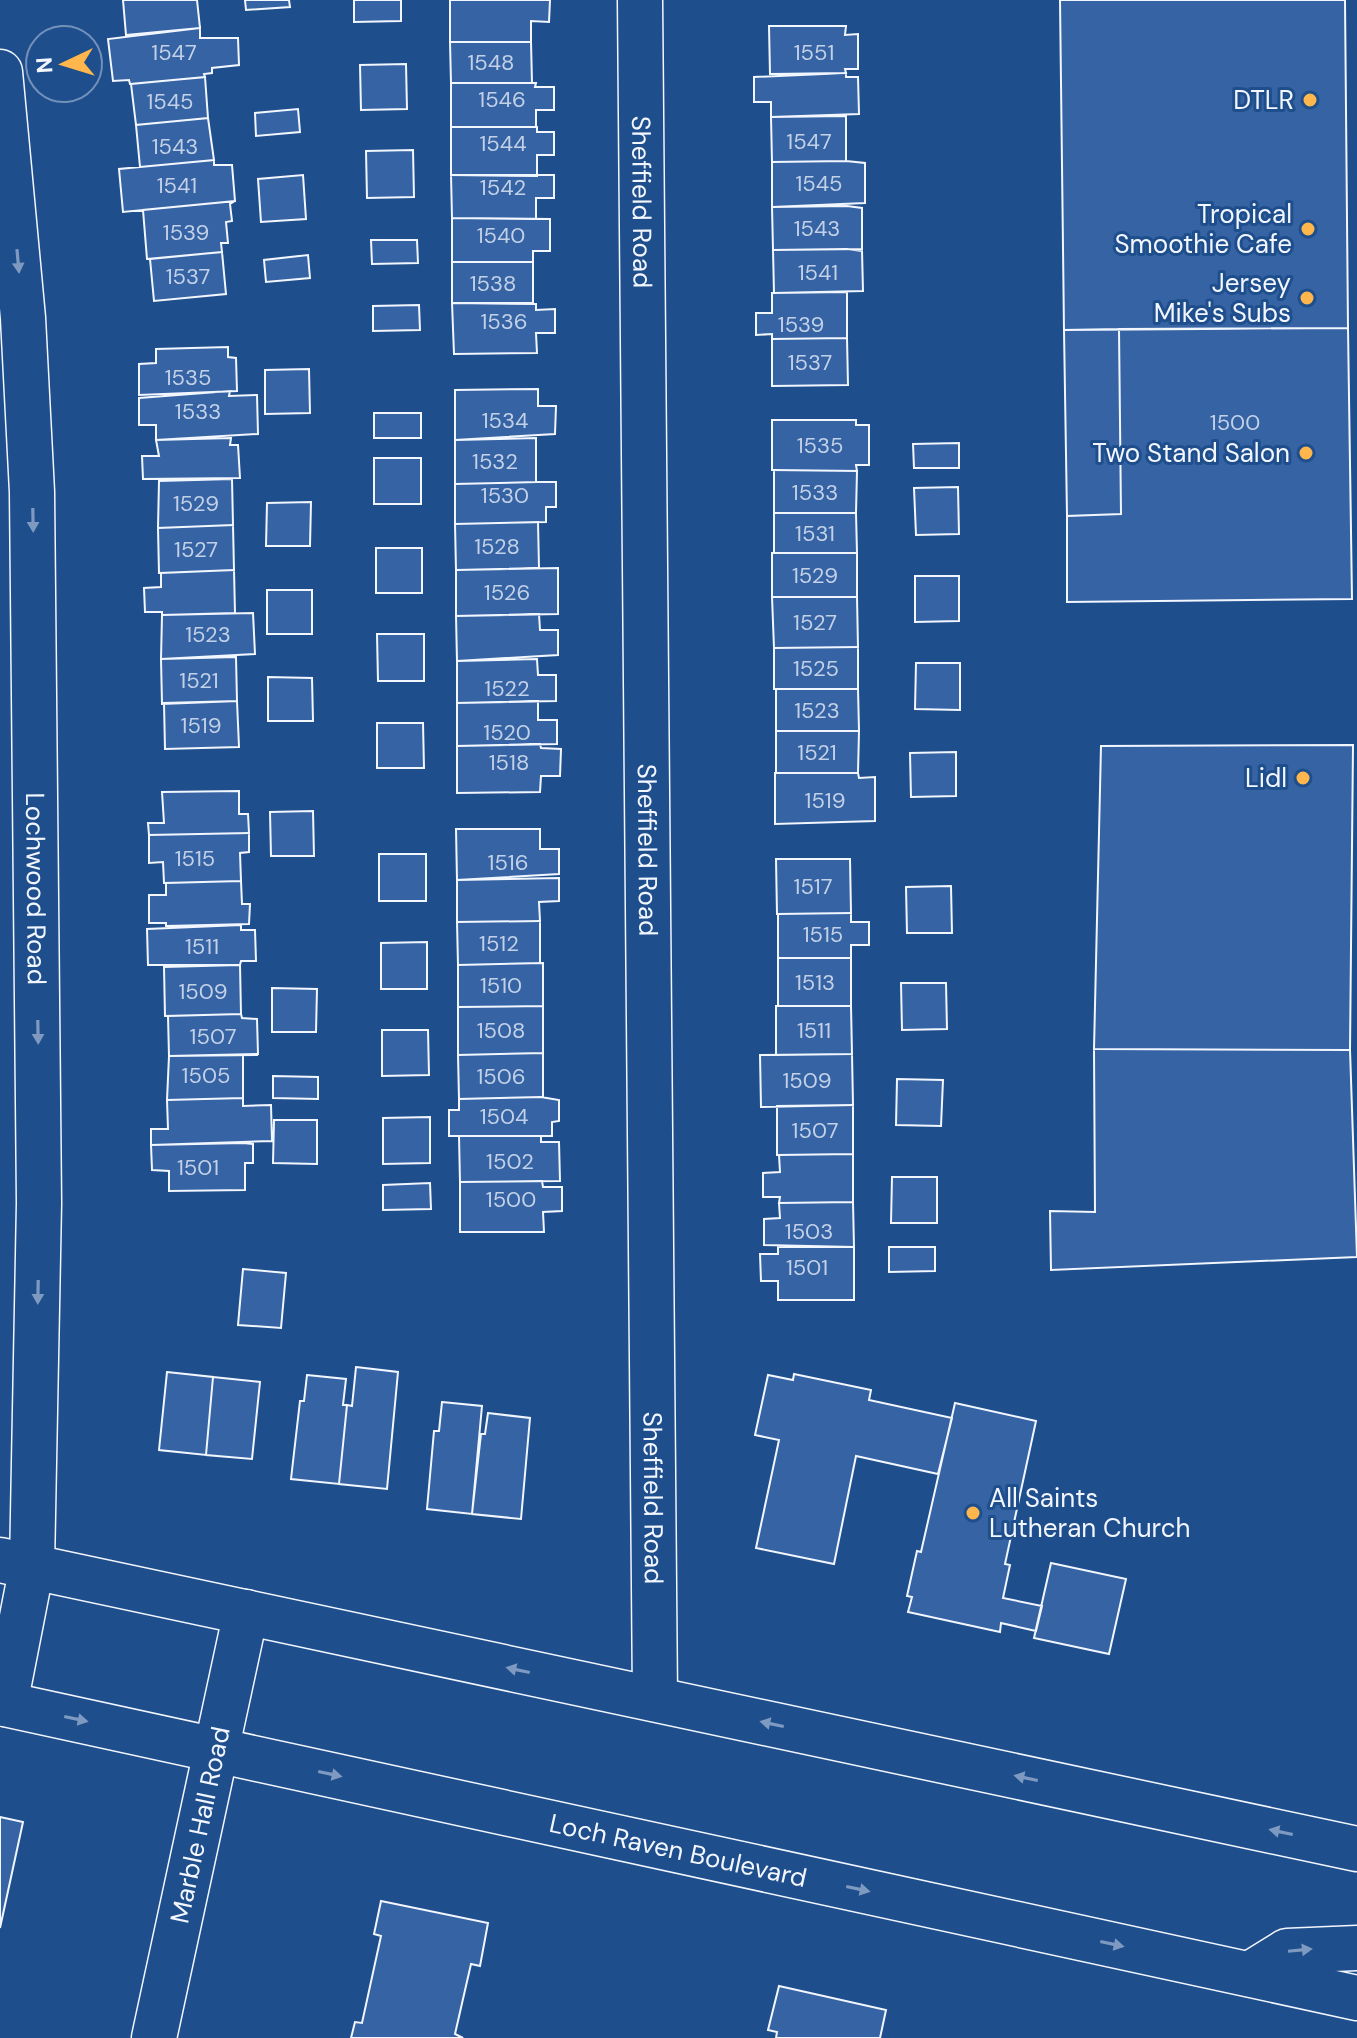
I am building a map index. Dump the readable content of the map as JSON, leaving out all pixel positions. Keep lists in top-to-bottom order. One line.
{"streets":{"street":["Sheffield Road","Lochwood Road","Marble Hall Road","Loch Raven Boulevard"]},"crossings":[["Lochwood Road","Loch Raven Boulevard"],["Marble Hall Road","Loch Raven Boulevard"]],"one_way":["Lochwood Road"],"places":["DTLR","Tropical Smoothie Cafe","Jersey Mike's Subs","Two Stand Salon","Lidl","All Saints Lutheran Church"],"house_numbers":["1547","1551","1548","1546","1545","1547","1544","1543","1545","1541","1542","1543","1539","1540","1541","1537","1538","1536","1539","1537","1535","1533","1534","1500","1535","1532","1533","1530","1529","1531","1528","1527","1529","1526","1527","1523","1525","1521","1522","1523","1519","1520","1521","1518","1519","1515","1516","1517","1515","1512","1511","1513","1510","1509","1508","1511","1507","1505","1506","1509","1504","1507","1502","1501","1500","1503","1501"],"north":"left"}
